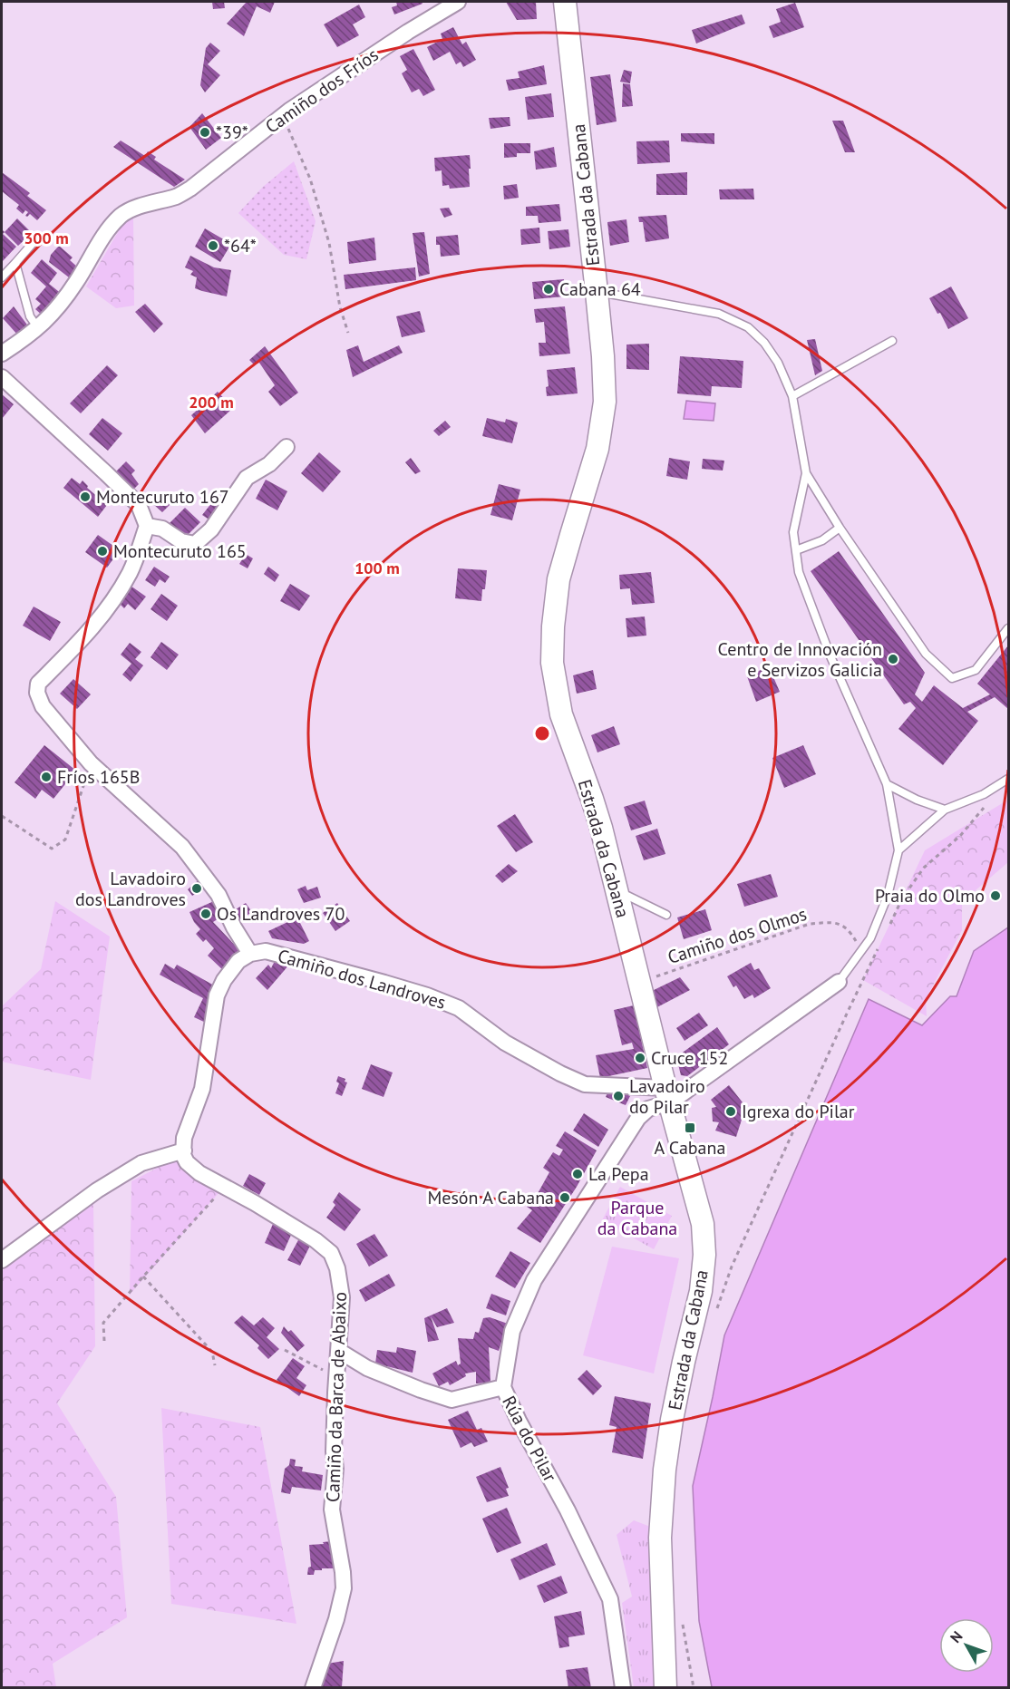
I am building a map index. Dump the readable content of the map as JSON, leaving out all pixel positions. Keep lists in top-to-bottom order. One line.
{"streets":{"main road":["Estrada da Cabana"],"street":["Camiño dos Fríos","Camiño dos Landroves","Camiño da Barca de Abaixo","Rúa do Pilar"],"path":["Camiño dos Olmos"]},"crossings":[["Estrada da Cabana","Camiño dos Olmos"],["Estrada da Cabana","Camiño dos Landroves"],["Estrada da Cabana","Rúa do Pilar"],["Camiño dos Landroves","Rúa do Pilar"]],"parks":["Parque da Cabana"],"places":{"other":["*39*","*64*","Cabana 64","Montecuruto 167","Montecuruto 165","Centro de Innovación e Servizos Galicia","Fríos 165B","Lavadoiro dos Landroves","Praia do Olmo","Os Landroves 70","Cruce 152","Lavadoiro do Pilar","Igrexa do Pilar","La Pepa","Mesón A Cabana"],"transit":["A Cabana"]},"north":"top left","rings":["300 m","200 m","100 m"]}
